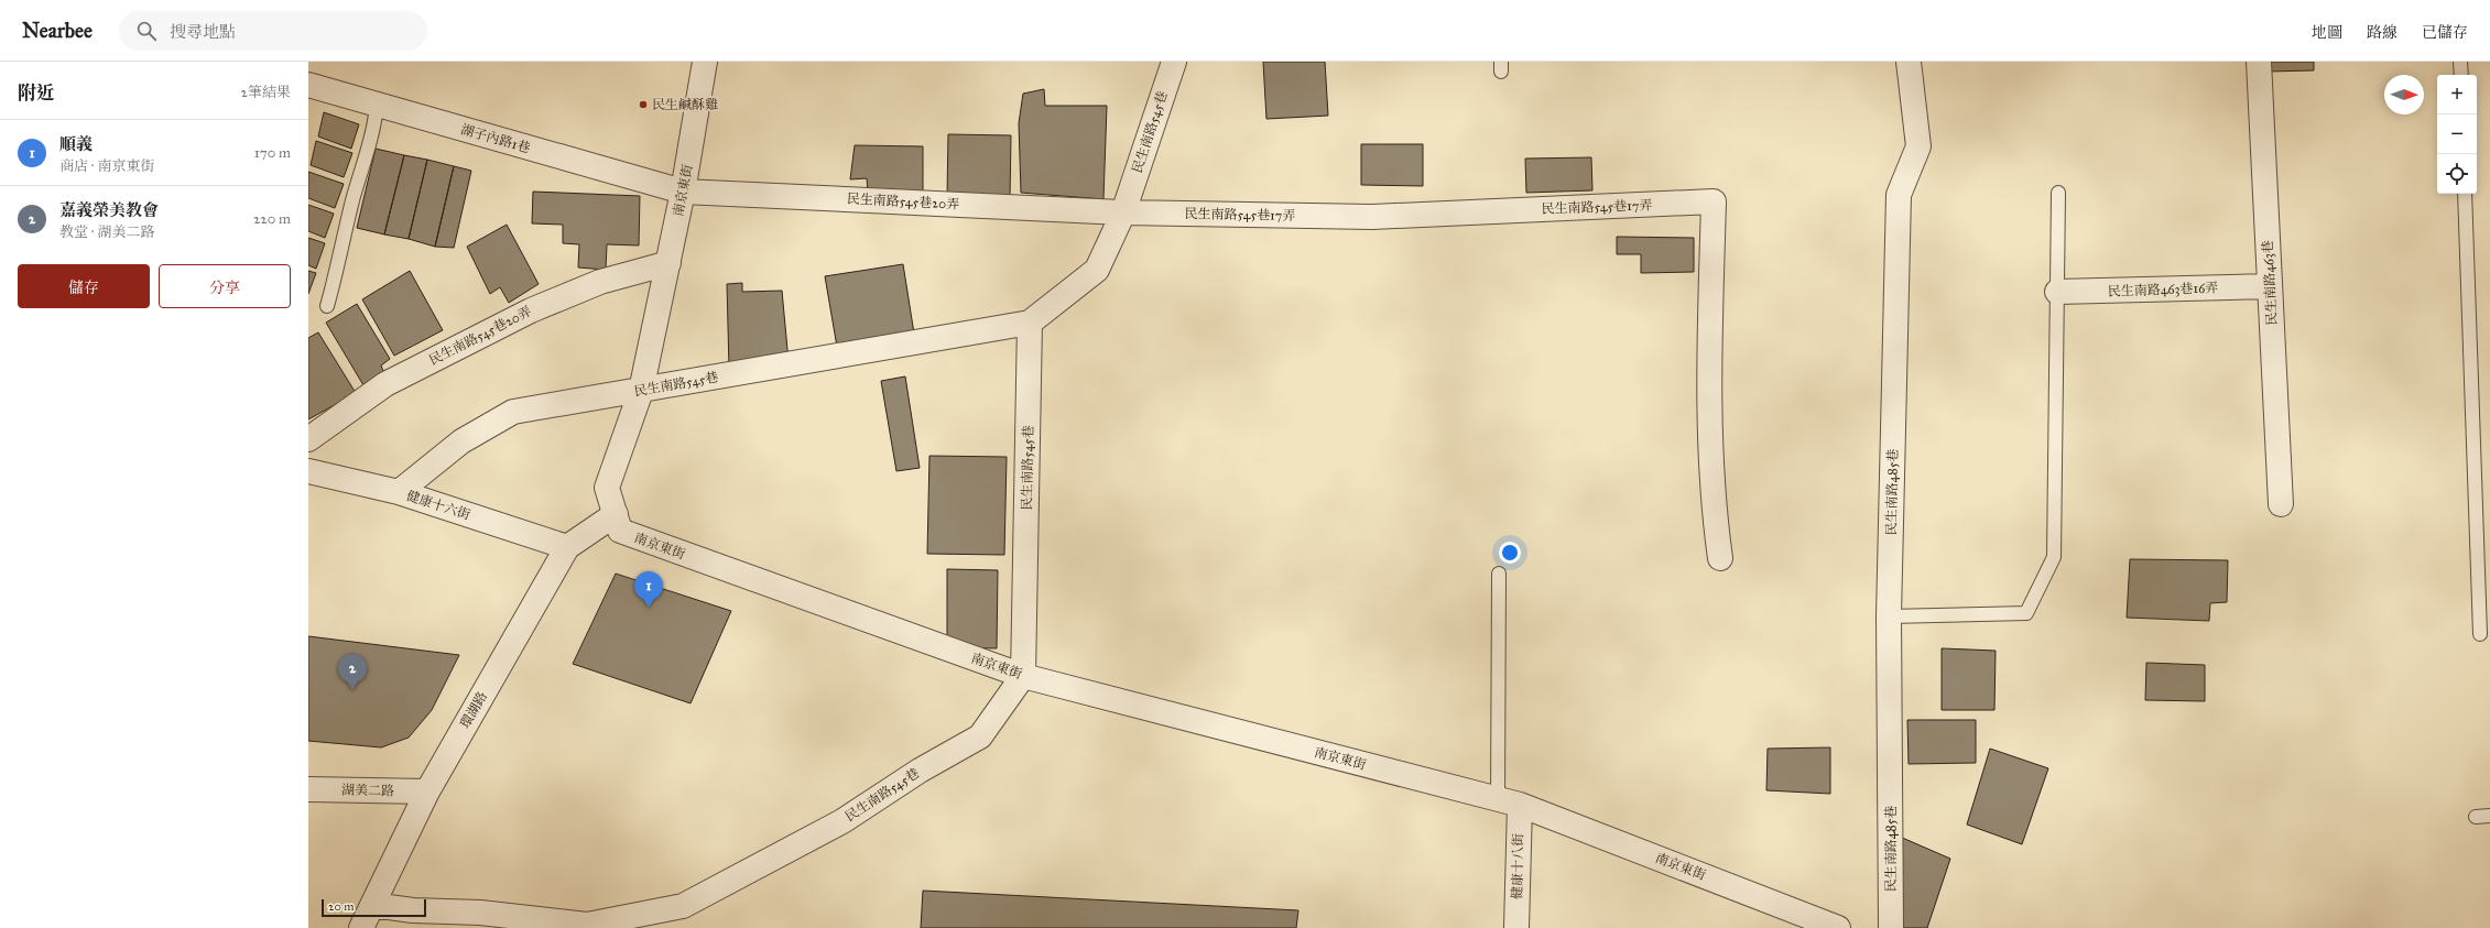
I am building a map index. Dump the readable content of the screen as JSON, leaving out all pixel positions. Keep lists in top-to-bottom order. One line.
{"streets":{"street":["民生南路545巷","湖子內路1巷","南京東街","民生南路545巷20弄","民生南路545巷17弄","民生南路463巷","民生南路463巷16弄","民生南路485巷","健康十六街","環湖路","湖美二路","健康十八街"]},"crossings":[["民生南路545巷","南京東街"],["民生南路545巷","民生南路545巷20弄"],["民生南路545巷","民生南路545巷17弄"],["民生南路545巷","健康十六街"],["民生南路545巷","環湖路"],["湖子內路1巷","南京東街"],["湖子內路1巷","民生南路545巷20弄"],["南京東街","民生南路545巷20弄"],["南京東街","環湖路"],["南京東街","健康十八街"],["民生南路545巷20弄","民生南路545巷17弄"],["民生南路463巷","民生南路463巷16弄"],["健康十六街","環湖路"],["環湖路","湖美二路"]],"places":["民生鹹酥雞"],"scale_bar":"20 m","north":"right","page":{"header":"Nearbee","search":"搜尋地點","nav":["地圖","路線","已儲存"],"heading":["附近","2筆結果"],"map_buttons":["+","−"],"list":[{"mark":"1","name":"順義","note":"商店 · 南京東街","value":"170 m"},{"mark":"2","name":"嘉義榮美教會","note":"教堂 · 湖美二路","value":"220 m"}],"buttons":["儲存","分享"],"pins":["1","2"],"scale":"20 m"}}
